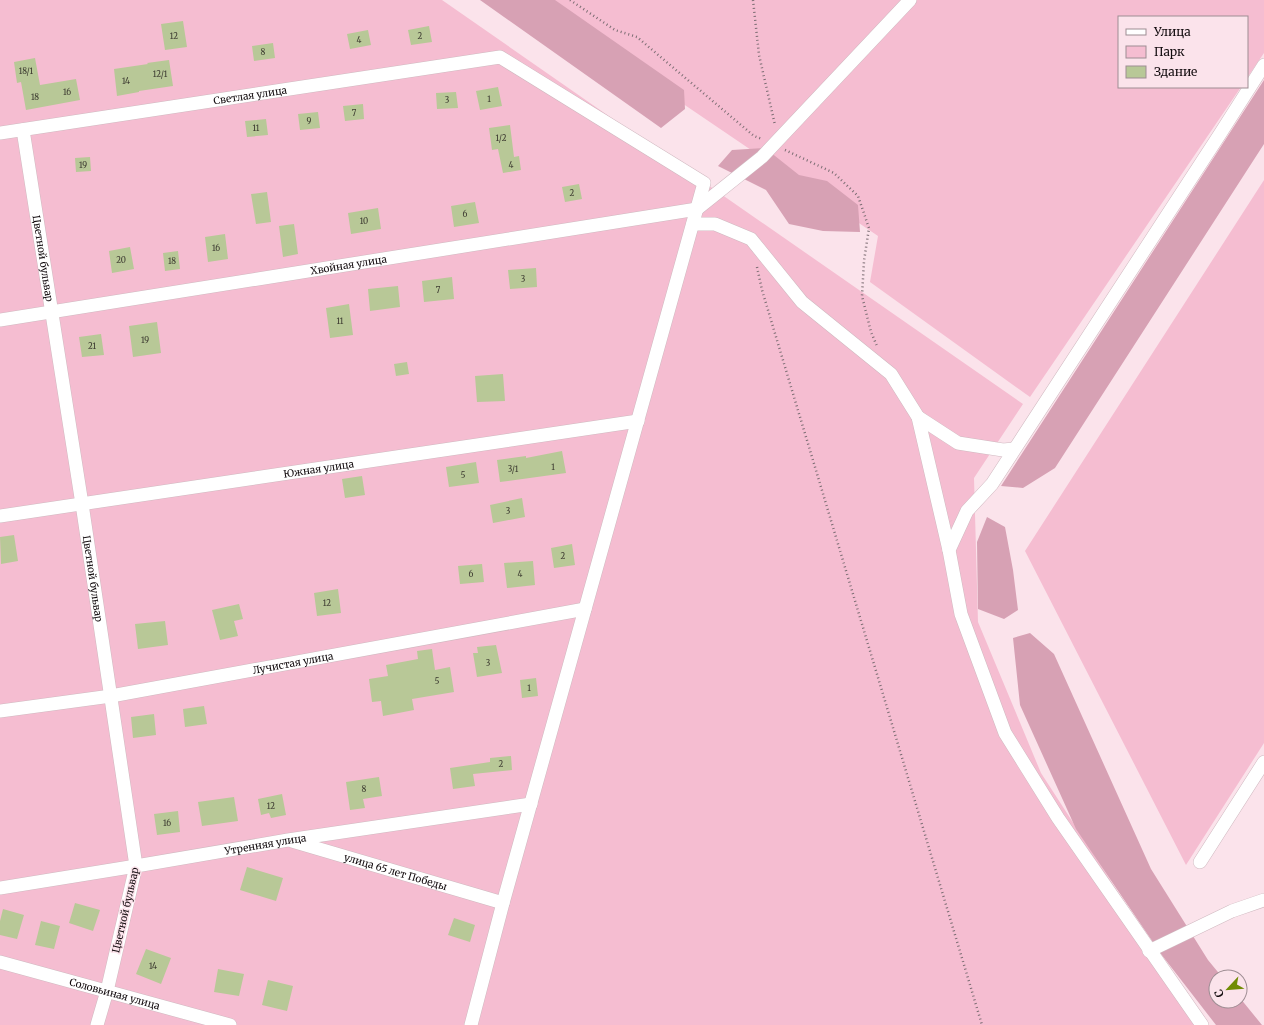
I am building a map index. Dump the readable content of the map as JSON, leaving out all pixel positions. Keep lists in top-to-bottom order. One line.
{"streets":{"street":["Светлая улица","Цветной бульвар","Хвойная улица","Южная улица","Лучистая улица","Утренняя улица","улица 65 лет Победы","Соловьиная улица"]},"crossings":[["Светлая улица","Цветной бульвар"],["Светлая улица","Хвойная улица"],["Цветной бульвар","Хвойная улица"],["Цветной бульвар","Южная улица"],["Цветной бульвар","Лучистая улица"],["Цветной бульвар","Утренняя улица"],["Цветной бульвар","Соловьиная улица"],["Утренняя улица","улица 65 лет Победы"]],"house_numbers":["12","2","4","8","18/1","12/1","14","16","18","1","3","7","9","11","1/2","19","4","2","6","10","16","20","18","3","7","11","19","21","1","3/1","5","3","2","6","4","12","3","5","1","2","8","12","16","14"],"legend":["Улица","Парк","Здание"],"north":"bottom left"}
